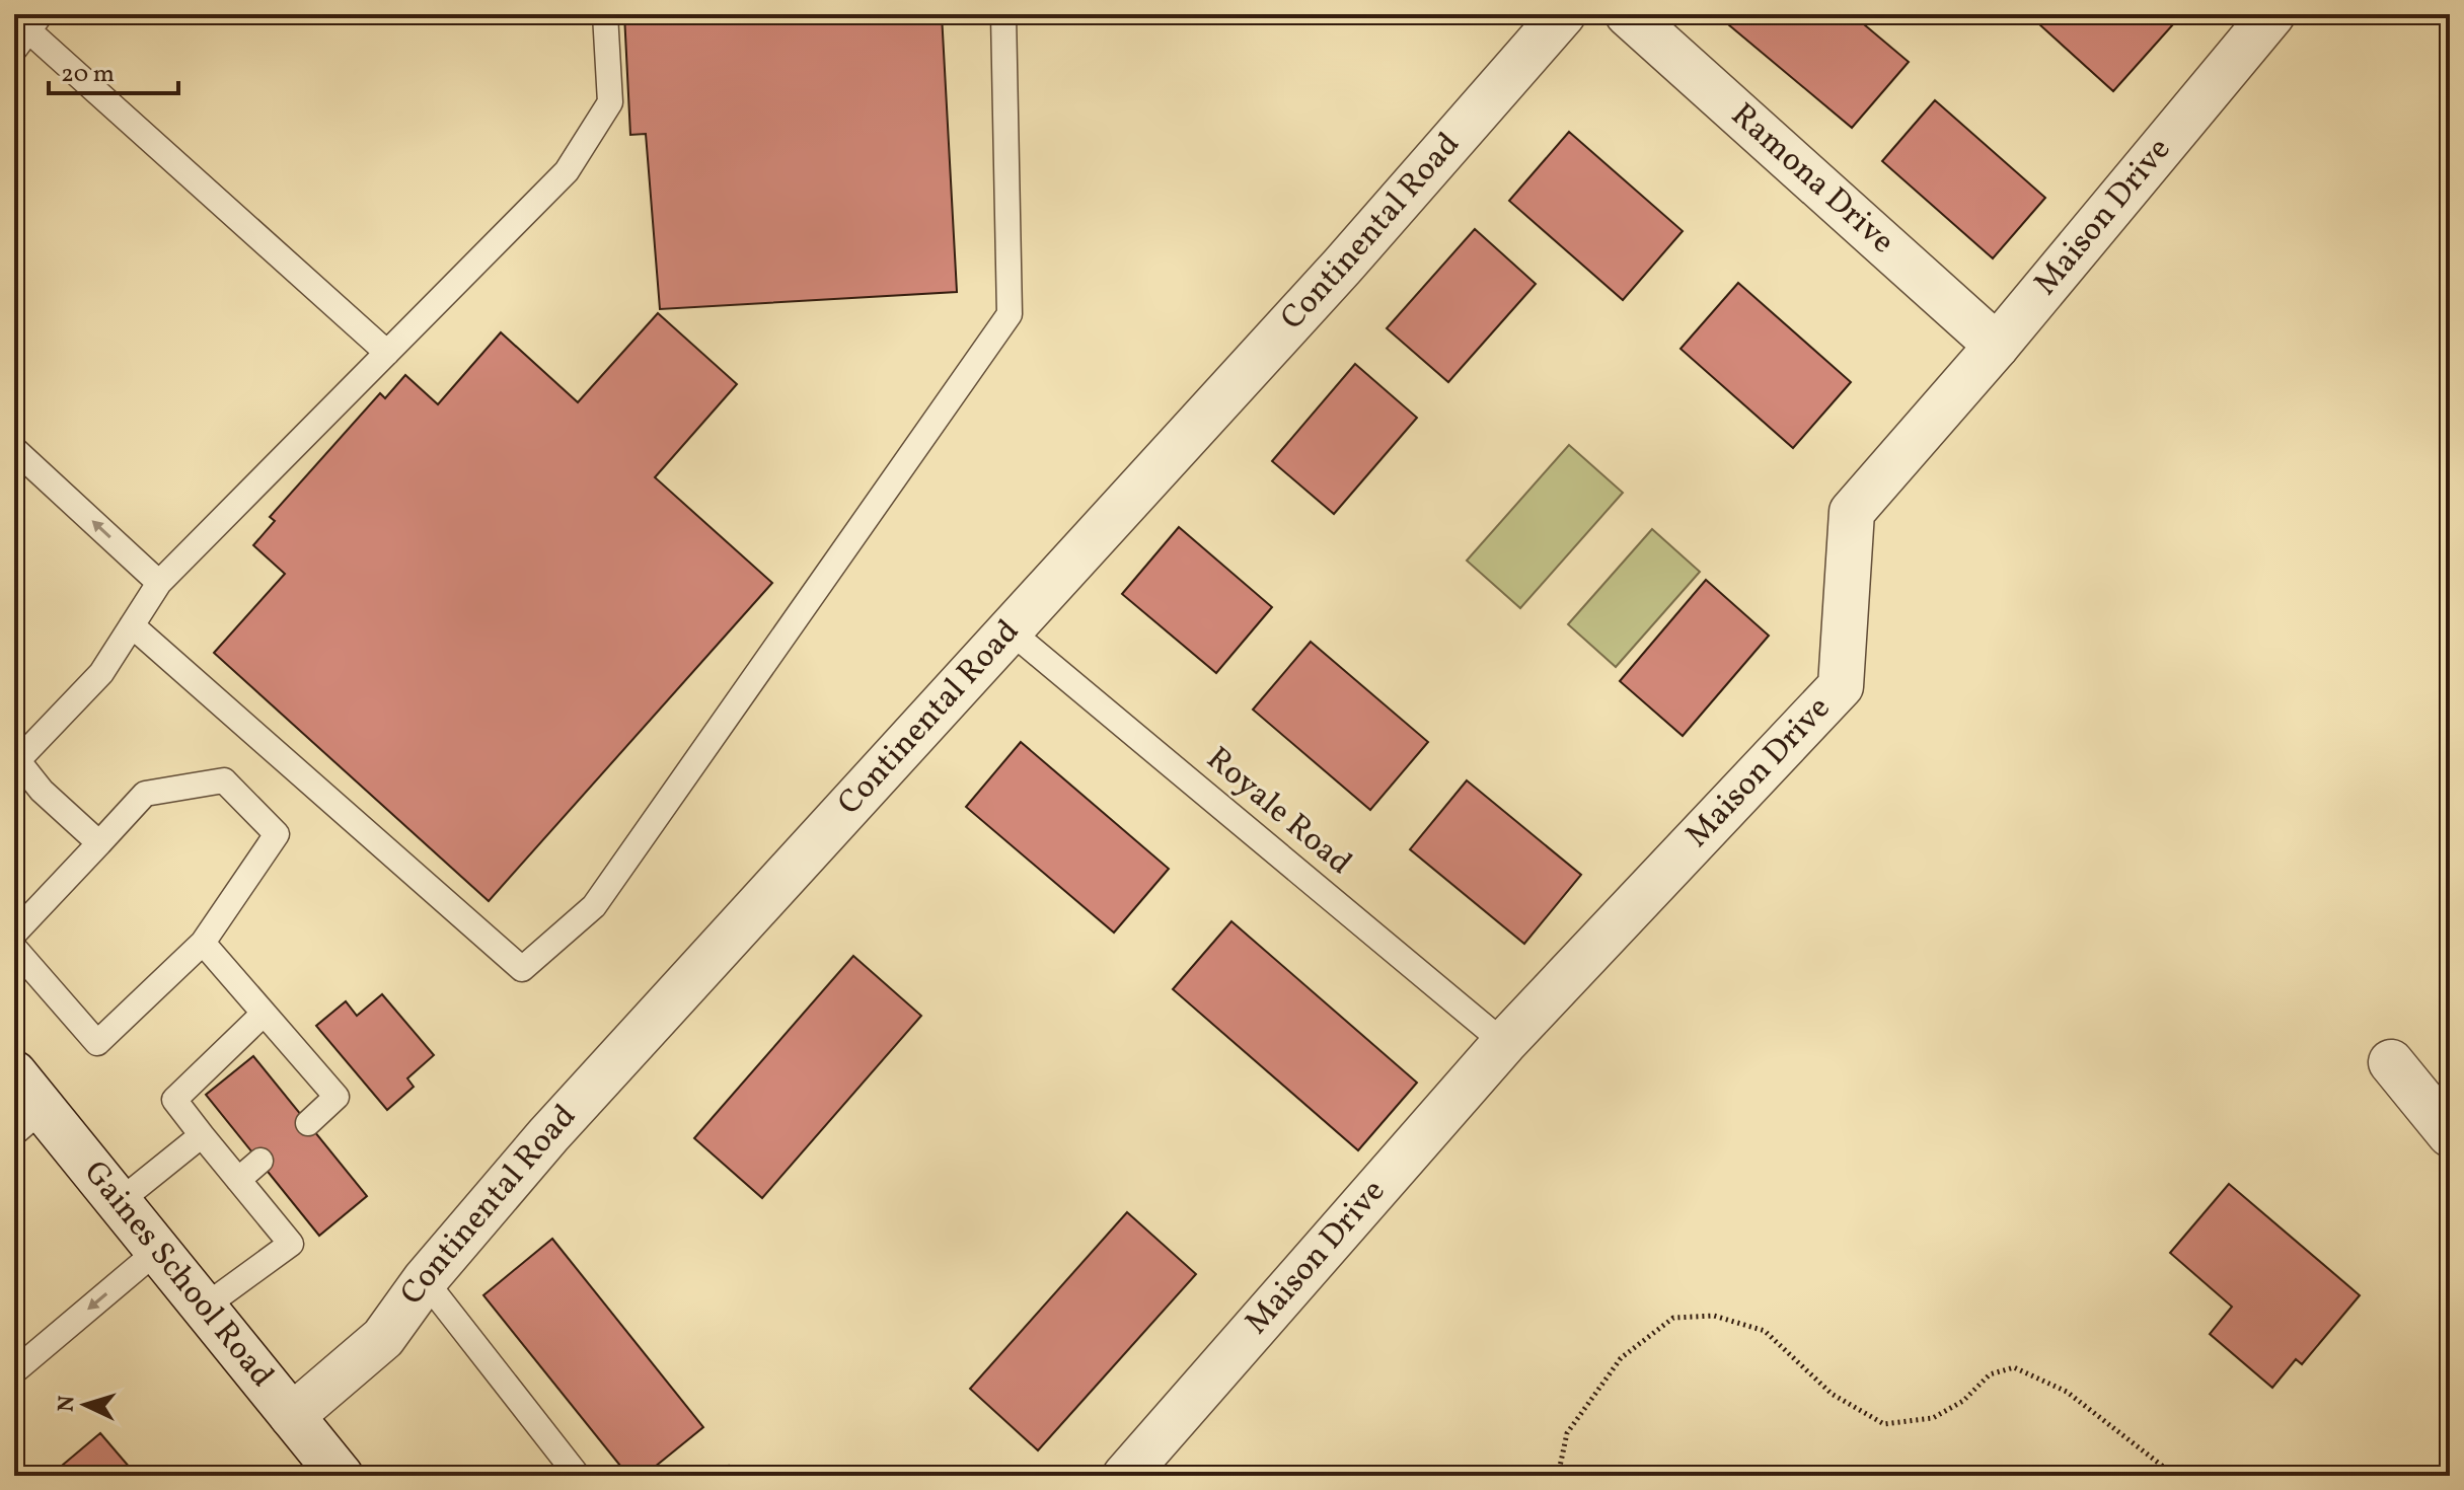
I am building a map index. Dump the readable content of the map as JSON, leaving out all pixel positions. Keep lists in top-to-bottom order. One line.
{"streets":{"street":["Ramona Drive","Maison Drive","Continental Road","Gaines School Road"],"lane":["Royale Road"]},"crossings":[["Ramona Drive","Maison Drive"],["Maison Drive","Royale Road"],["Continental Road","Royale Road"],["Continental Road","Gaines School Road"]],"scale_bar":"20 m","north":"left"}
